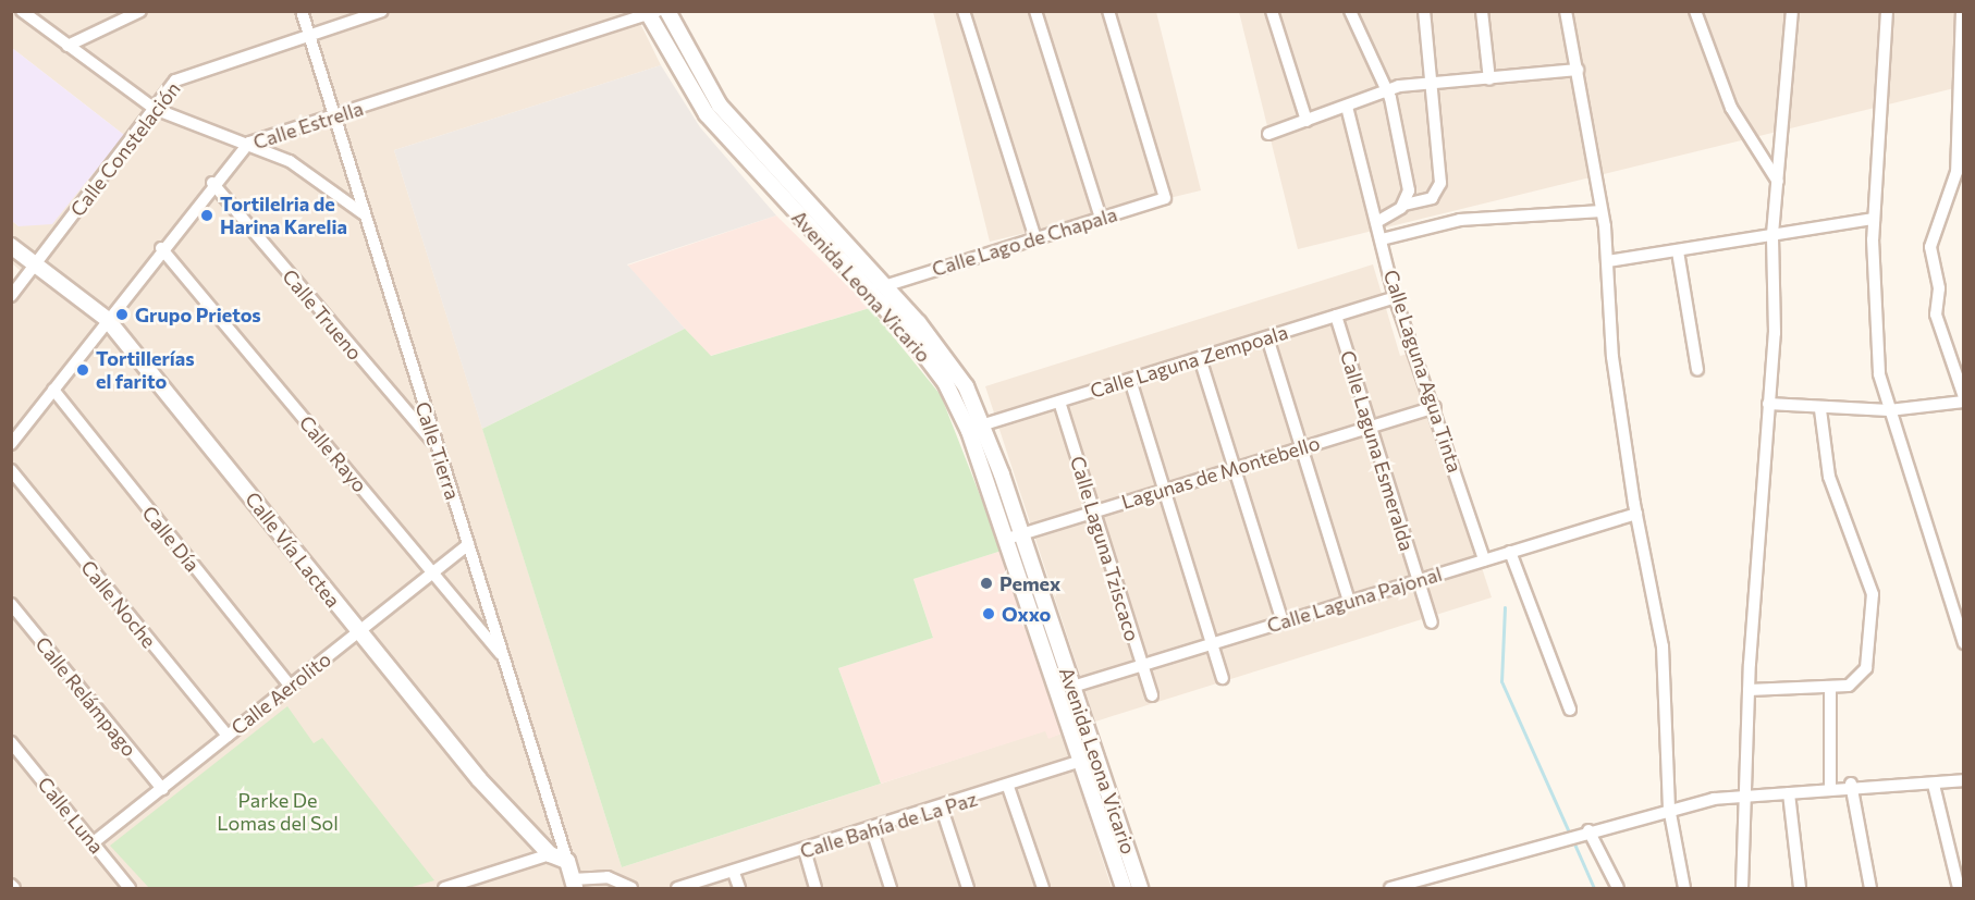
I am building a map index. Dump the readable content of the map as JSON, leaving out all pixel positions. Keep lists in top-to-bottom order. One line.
{"streets":{"street":["Calle Estrella","Calle Constelación","Calle Lago de Chapala","Avenida Leona Vicario","Calle Trueno","Calle Laguna Zempoala","Calle Laguna Agua Tinta","Calle Tierra","Calle Laguna Esmeralda","Calle Rayo","Lagunas de Montebello","Calle Día","Calle Laguna Tziscaco","Calle Vía Lactea","Calle Laguna Pajonal","Calle Noche","Calle Aerolito","Calle Relámpago","Calle Luna","Calle Bahía de La Paz"]},"crossings":[["Calle Estrella","Avenida Leona Vicario"],["Calle Estrella","Calle Trueno"],["Calle Estrella","Calle Tierra"],["Calle Estrella","Calle Rayo"],["Calle Estrella","Calle Día"],["Calle Estrella","Calle Vía Lactea"],["Calle Constelación","Calle Tierra"],["Calle Constelación","Calle Vía Lactea"],["Calle Lago de Chapala","Avenida Leona Vicario"],["Avenida Leona Vicario","Calle Laguna Zempoala"],["Avenida Leona Vicario","Lagunas de Montebello"],["Avenida Leona Vicario","Calle Laguna Pajonal"],["Avenida Leona Vicario","Calle Bahía de La Paz"],["Calle Trueno","Calle Tierra"],["Calle Laguna Zempoala","Calle Laguna Agua Tinta"],["Calle Laguna Zempoala","Calle Laguna Esmeralda"],["Calle Laguna Zempoala","Calle Laguna Tziscaco"],["Calle Laguna Agua Tinta","Lagunas de Montebello"],["Calle Laguna Agua Tinta","Calle Laguna Pajonal"],["Calle Tierra","Calle Rayo"],["Calle Tierra","Calle Vía Lactea"],["Calle Tierra","Calle Aerolito"],["Calle Laguna Esmeralda","Lagunas de Montebello"],["Calle Laguna Esmeralda","Calle Laguna Pajonal"],["Calle Rayo","Calle Aerolito"],["Lagunas de Montebello","Calle Laguna Tziscaco"],["Calle Día","Calle Aerolito"],["Calle Laguna Tziscaco","Calle Laguna Pajonal"],["Calle Vía Lactea","Calle Aerolito"],["Calle Noche","Calle Aerolito"],["Calle Aerolito","Calle Relámpago"],["Calle Aerolito","Calle Luna"]],"parks":["Parke De Lomas del Sol"],"places":["Tortilelria de Harina Karelia","Grupo Prietos","Tortillerías el farito","Pemex","Oxxo"]}
